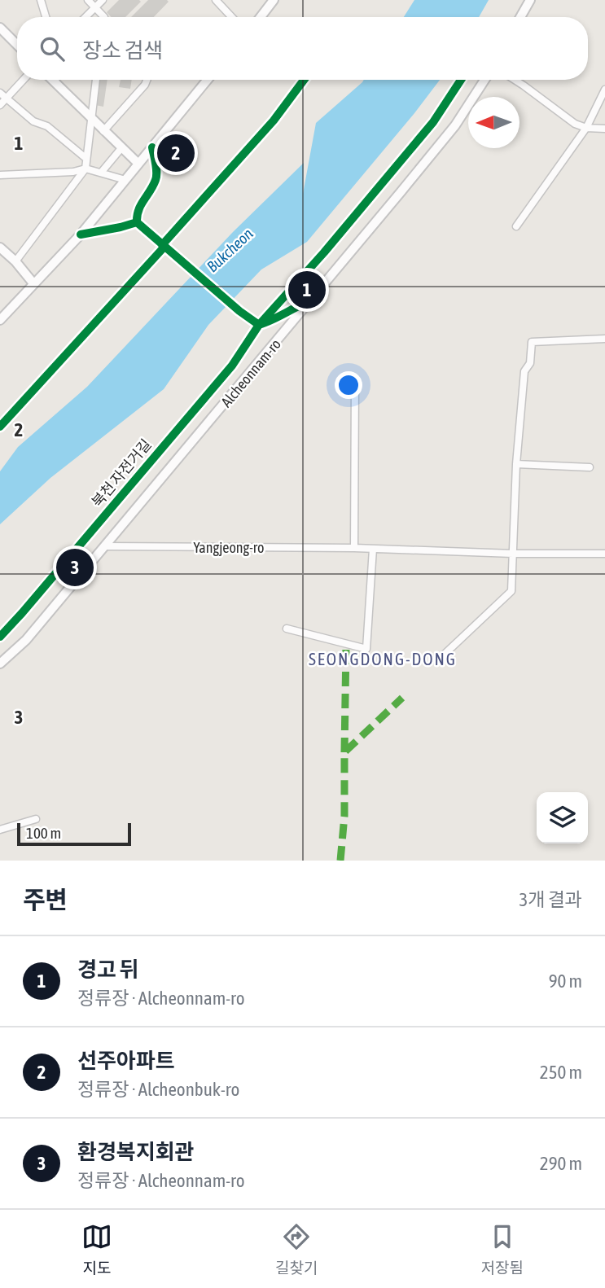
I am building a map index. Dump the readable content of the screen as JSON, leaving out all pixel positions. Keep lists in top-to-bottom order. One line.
{"streets":{"street":["Alcheonnam-ro","Yangjeong-ro"],"cycle path":["북천 자전거길"]},"crossings":[["Alcheonnam-ro","Yangjeong-ro"]],"districts":["SEONGDONG-DONG"],"water":["Bukcheon"],"scale_bar":"100 m","north":"left","page":{"search":"장소 검색","pins":["2","1","3"],"scale":"100 m","heading":["주변","3개 결과"],"list":[{"mark":"1","name":"경고 뒤","note":"정류장 · Alcheonnam-ro","value":"90 m"},{"mark":"2","name":"선주아파트","note":"정류장 · Alcheonbuk-ro","value":"250 m"},{"mark":"3","name":"환경복지회관","note":"정류장 · Alcheonnam-ro","value":"290 m"}],"nav":["지도","길찾기","저장됨"]},"grid":{"rows":["1","2","3"]}}
